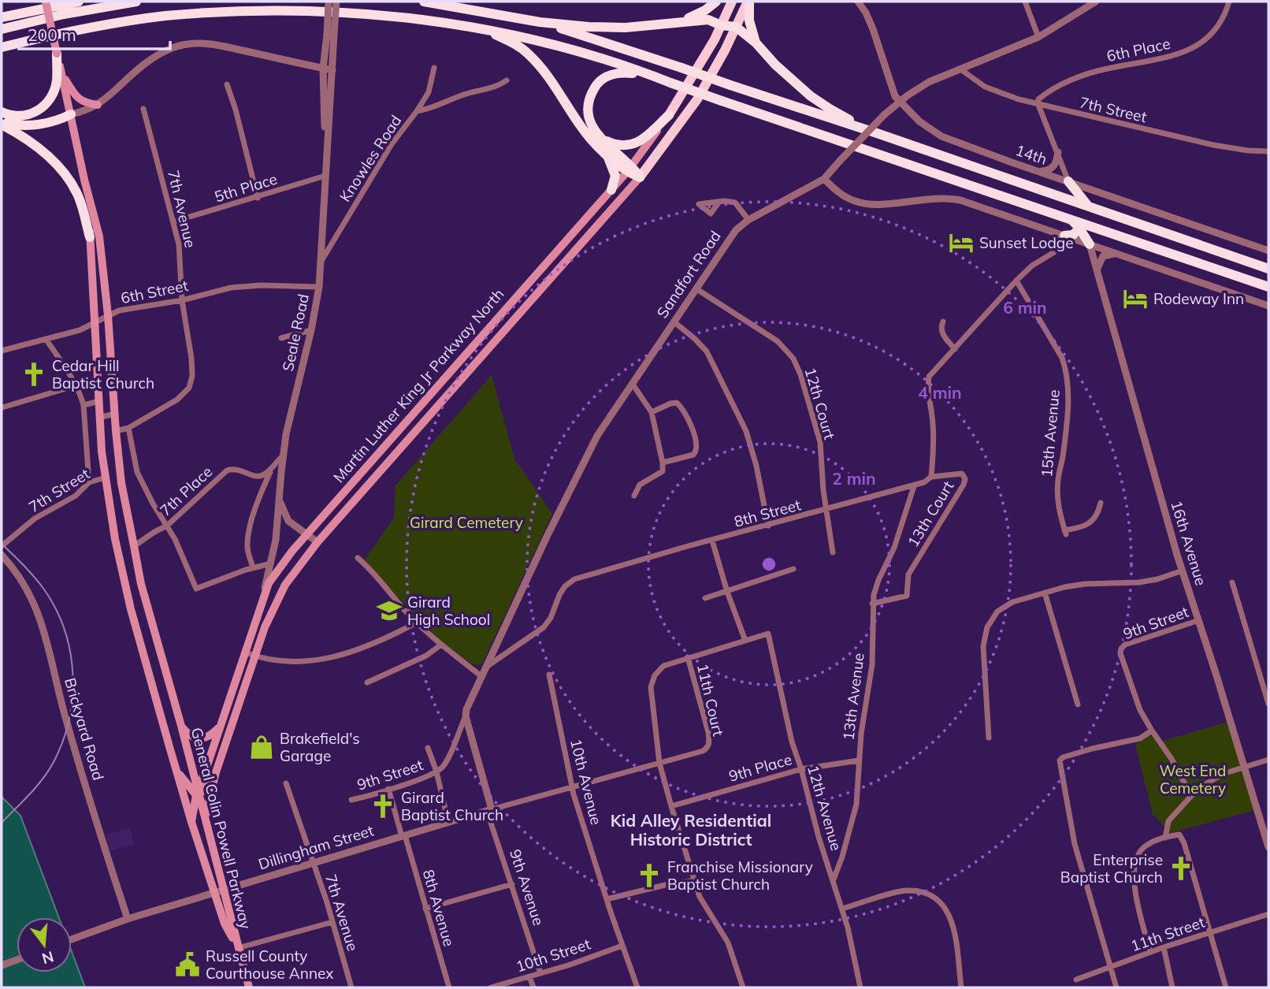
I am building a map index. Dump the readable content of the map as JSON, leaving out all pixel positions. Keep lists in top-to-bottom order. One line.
{"streets":{"highway":["Martin Luther King Jr Parkway North"],"main road":["General Colin Powell Parkway"],"street":["6th Place","7th Street","14th","Knowles Road","5th Place","7th Avenue","Sandfort Road","6th Street","Seale Road","12th Court","15th Avenue","7th Place","8th Street","13th Court","16th Avenue","9th Street","13th Avenue","11th Court","Brickyard Road","9th Place","10th Avenue","12th Avenue","Dillingham Street","9th Avenue","8th Avenue","11th Street","10th Street"]},"crossings":[["6th Place","7th Street"],["7th Street","Sandfort Road"],["7th Street","General Colin Powell Parkway"],["14th","Sandfort Road"],["Knowles Road","Seale Road"],["5th Place","7th Avenue"],["5th Place","Seale Road"],["7th Avenue","6th Street"],["7th Avenue","Dillingham Street"],["Sandfort Road","12th Court"],["Sandfort Road","8th Street"],["Sandfort Road","9th Avenue"],["6th Street","Seale Road"],["6th Street","General Colin Powell Parkway"],["Seale Road","Martin Luther King Jr Parkway North"],["Martin Luther King Jr Parkway North","General Colin Powell Parkway"],["12th Court","8th Street"],["7th Place","General Colin Powell Parkway"],["8th Street","13th Court"],["8th Street","13th Avenue"],["13th Court","13th Avenue"],["16th Avenue","9th Street"],["9th Street","8th Avenue"],["13th Avenue","9th Place"],["13th Avenue","12th Avenue"],["11th Court","Dillingham Street"],["Brickyard Road","Dillingham Street"],["9th Place","12th Avenue"],["10th Avenue","Dillingham Street"],["10th Avenue","10th Street"],["General Colin Powell Parkway","Dillingham Street"],["Dillingham Street","9th Avenue"],["Dillingham Street","8th Avenue"],["9th Avenue","10th Street"]],"districts":["Kid Alley Residential Historic District"],"parks":["Girard Cemetery","West End Cemetery"],"places":{"hotel":["Sunset Lodge","Rodeway Inn"],"church":["Cedar Hill Baptist Church","Girard Baptist Church","Enterprise Baptist Church","Franchise Missionary Baptist Church"],"school or university":["Girard High School"],"shop":["Brakefield's Garage"],"public building":["Russell County Courthouse Annex"]},"scale_bar":"200 m","north":"bottom","rings":["6 min","4 min","2 min"]}
